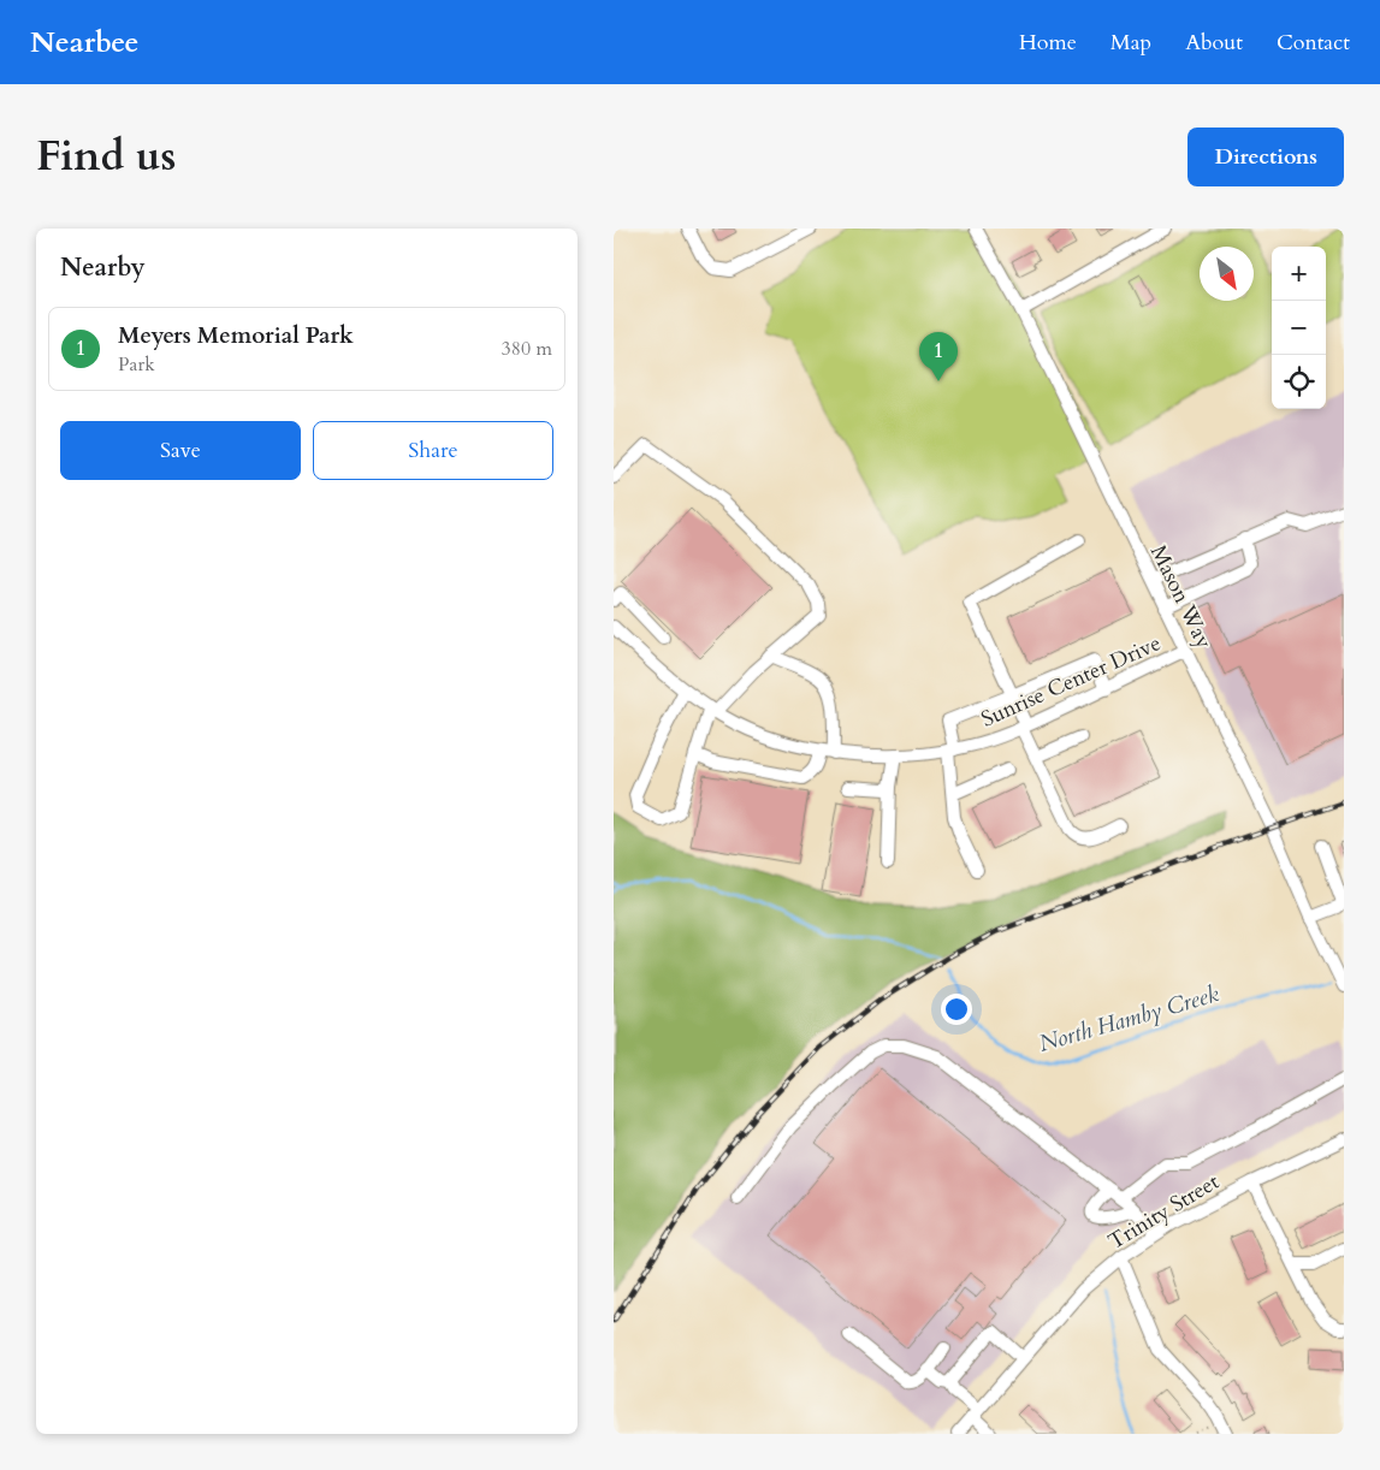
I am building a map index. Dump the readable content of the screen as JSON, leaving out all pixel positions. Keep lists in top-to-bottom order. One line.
{"streets":{"street":["Mason Way","Sunrise Center Drive","Trinity Street"]},"crossings":[["Mason Way","Sunrise Center Drive"]],"water":["North Hamby Creek"],"north":"bottom right","page":{"header":"Nearbee","nav":["Home","Map","About","Contact"],"title":"Find us","buttons":["Directions",["Save","Share"]],"heading":"Nearby","map_buttons":["+","−"],"list":[{"mark":"1","name":"Meyers Memorial Park","note":"Park","value":"380 m"}],"pins":"1"}}
